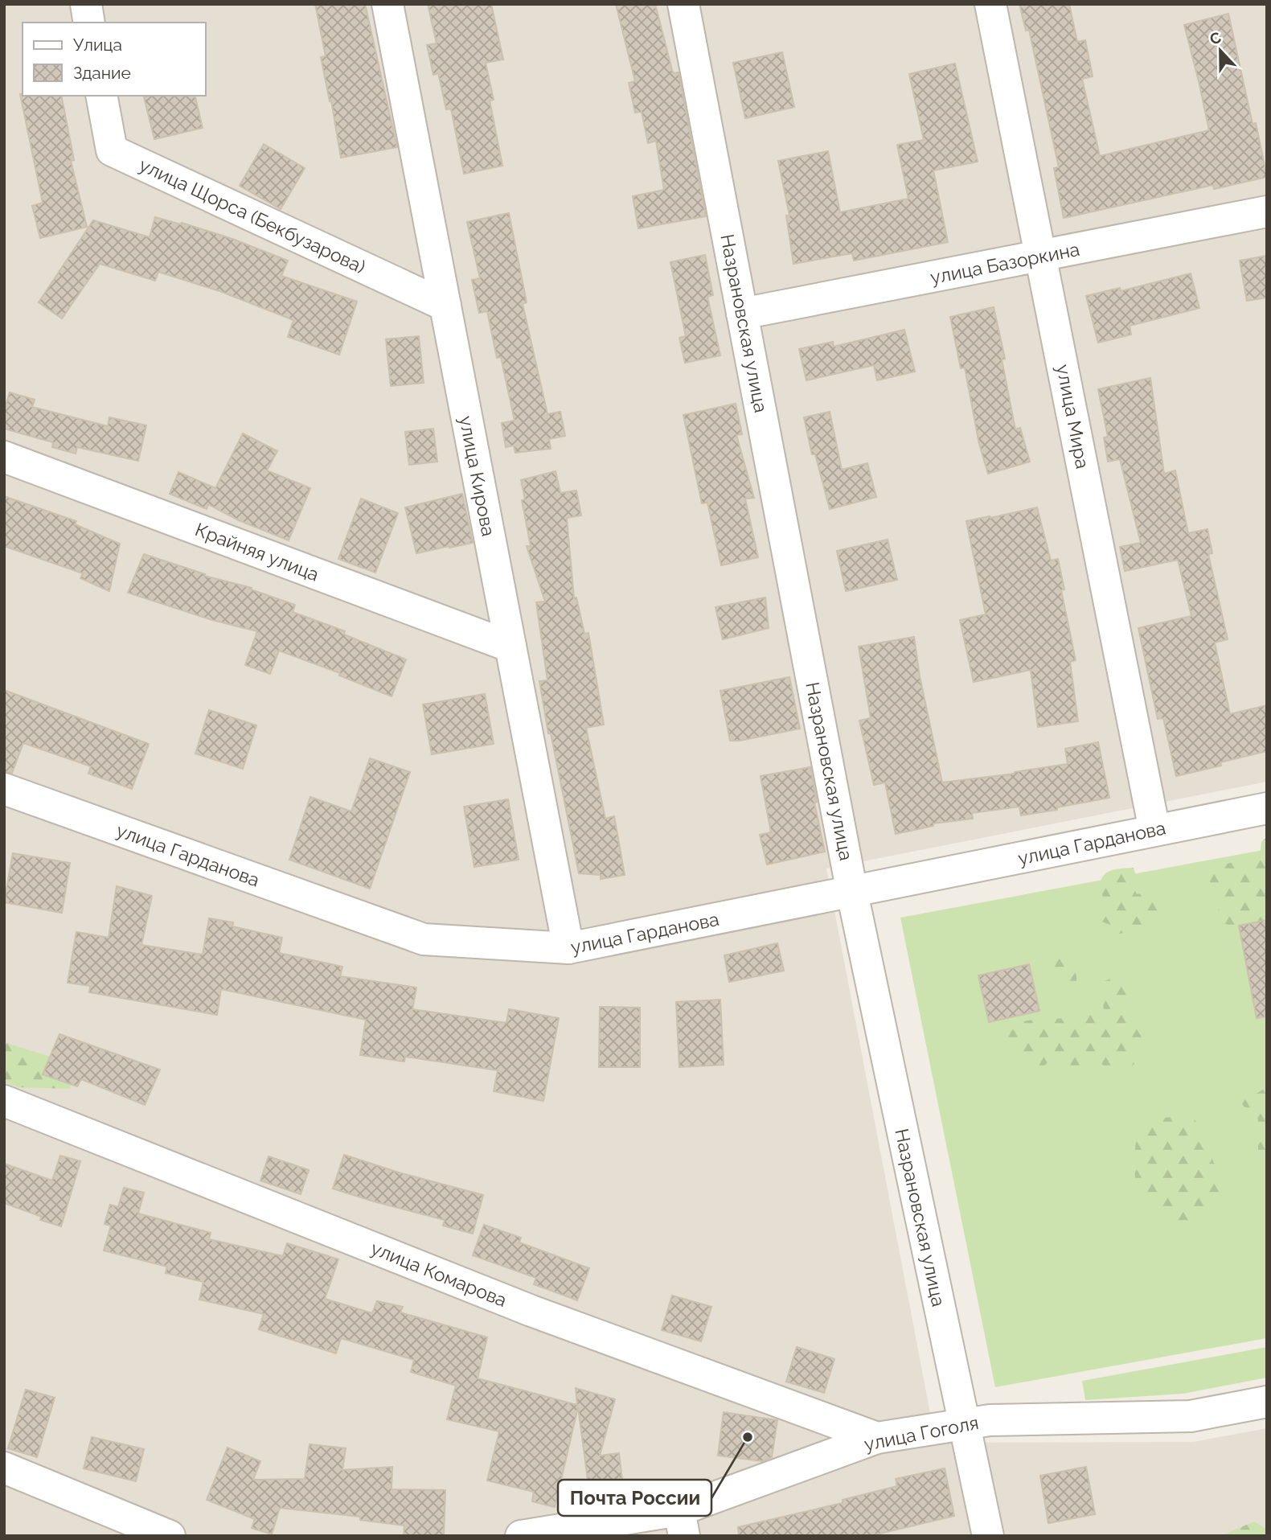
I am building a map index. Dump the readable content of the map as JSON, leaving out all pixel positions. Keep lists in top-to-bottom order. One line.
{"streets":{"street":["улица Щорса (Бекбузарова)","улица Базоркина","Назрановская улица","улица Мира","улица Кирова","Крайняя улица","улица Гарданова","улица Комарова","улица Гоголя"]},"crossings":[["улица Щорса (Бекбузарова)","улица Кирова"],["улица Базоркина","Назрановская улица"],["улица Базоркина","улица Мира"],["Назрановская улица","улица Гарданова"],["Назрановская улица","улица Гоголя"],["улица Мира","улица Гарданова"],["улица Кирова","Крайняя улица"],["улица Кирова","улица Гарданова"],["улица Комарова","улица Гоголя"]],"places":["Почта России"],"legend":["Улица","Здание"],"north":"top"}
